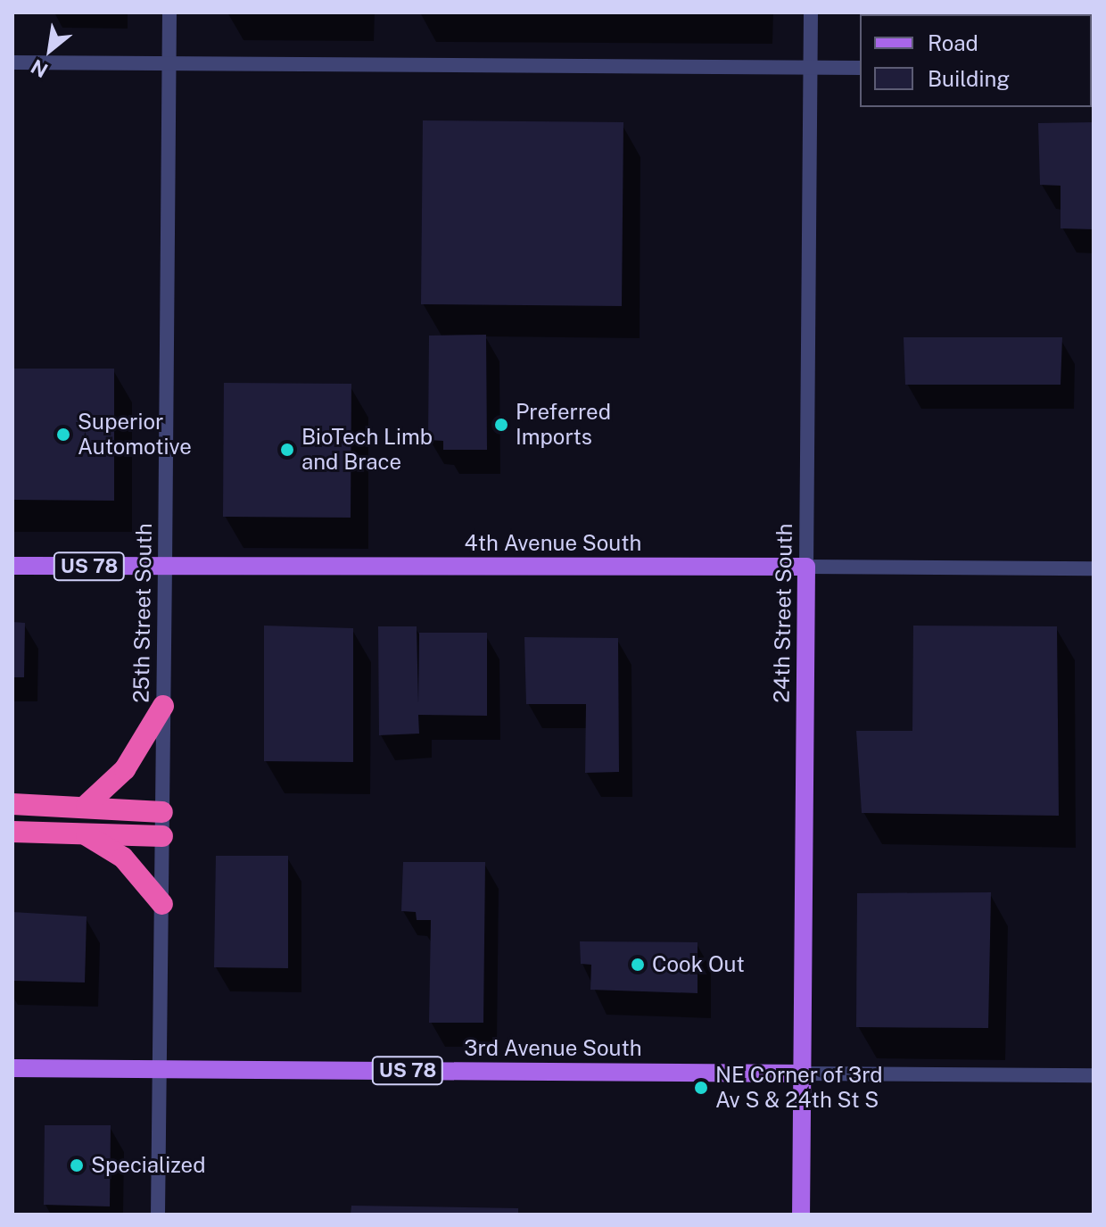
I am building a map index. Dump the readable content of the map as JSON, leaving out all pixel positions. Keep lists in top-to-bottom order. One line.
{"streets":{"main road":["4th Avenue South","US 78","24th Street South","3rd Avenue South"],"street":["25th Street South"]},"crossings":[["4th Avenue South","25th Street South"],["4th Avenue South","24th Street South"],["25th Street South","3rd Avenue South"],["24th Street South","3rd Avenue South"]],"places":["Preferred Imports","Superior Automotive","BioTech Limb and Brace","Cook Out","NE Corner of 3rd Av S & 24th St S","Specialized"],"legend":["Road","Building"],"north":"bottom left"}
